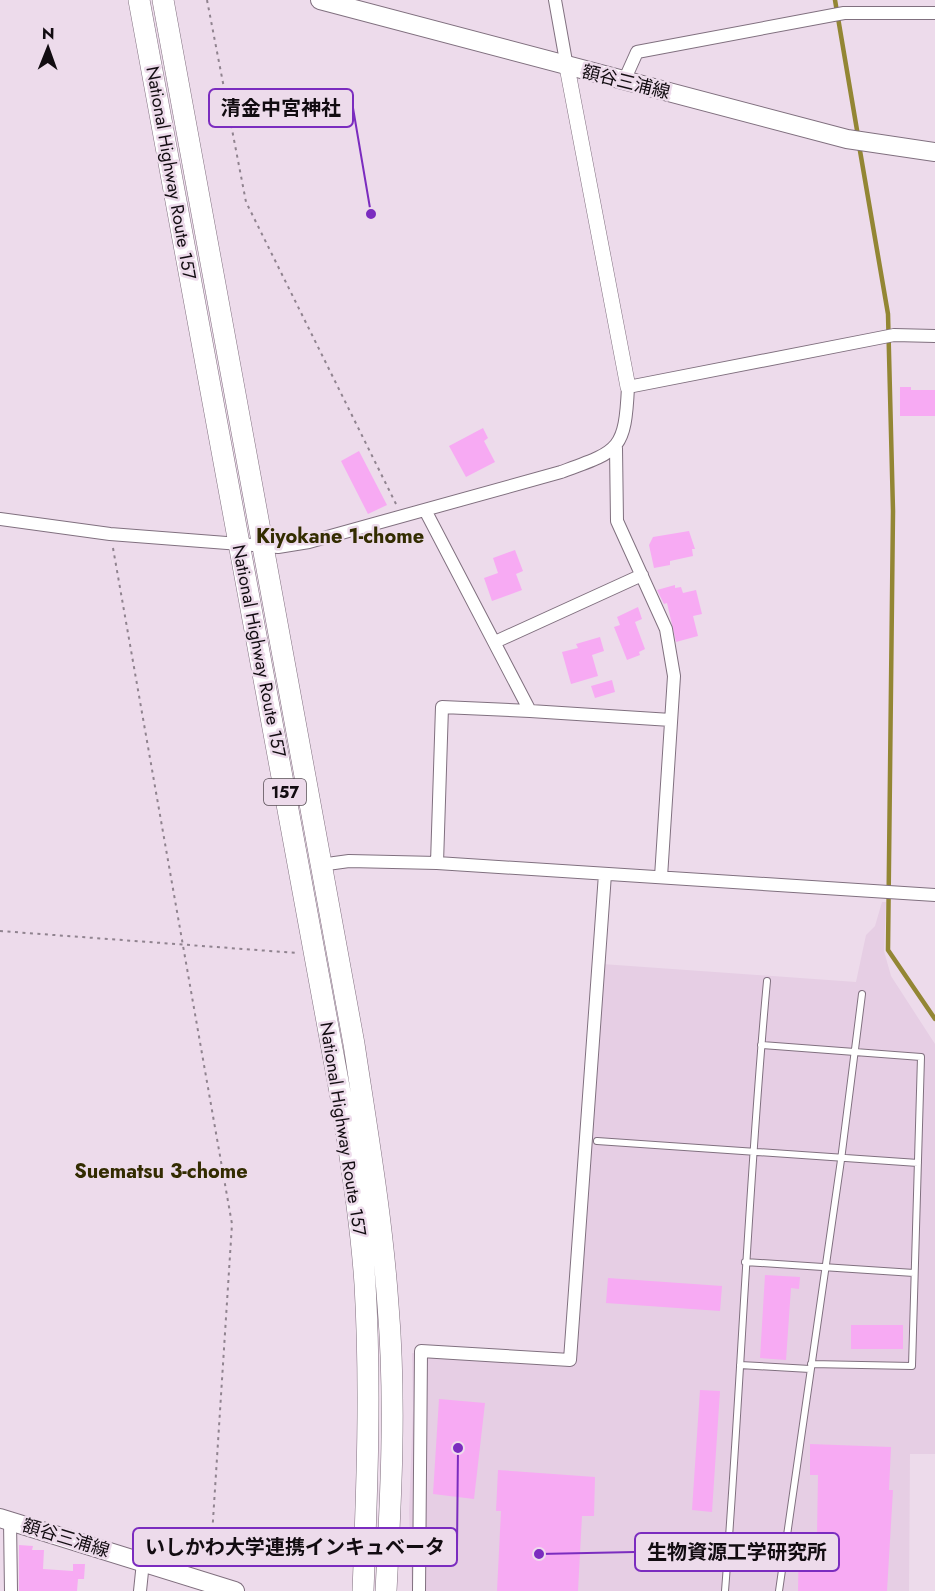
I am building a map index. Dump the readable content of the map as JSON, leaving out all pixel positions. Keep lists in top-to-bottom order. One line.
{"streets":{"highway":["National Highway Route 157","157"],"main road":["額谷三浦線"]},"districts":["Kiyokane 1-chome","Suematsu 3-chome"],"places":["清金中宮神社","いしかわ大学連携インキュベータ","生物資源工学研究所"],"north":"top"}
